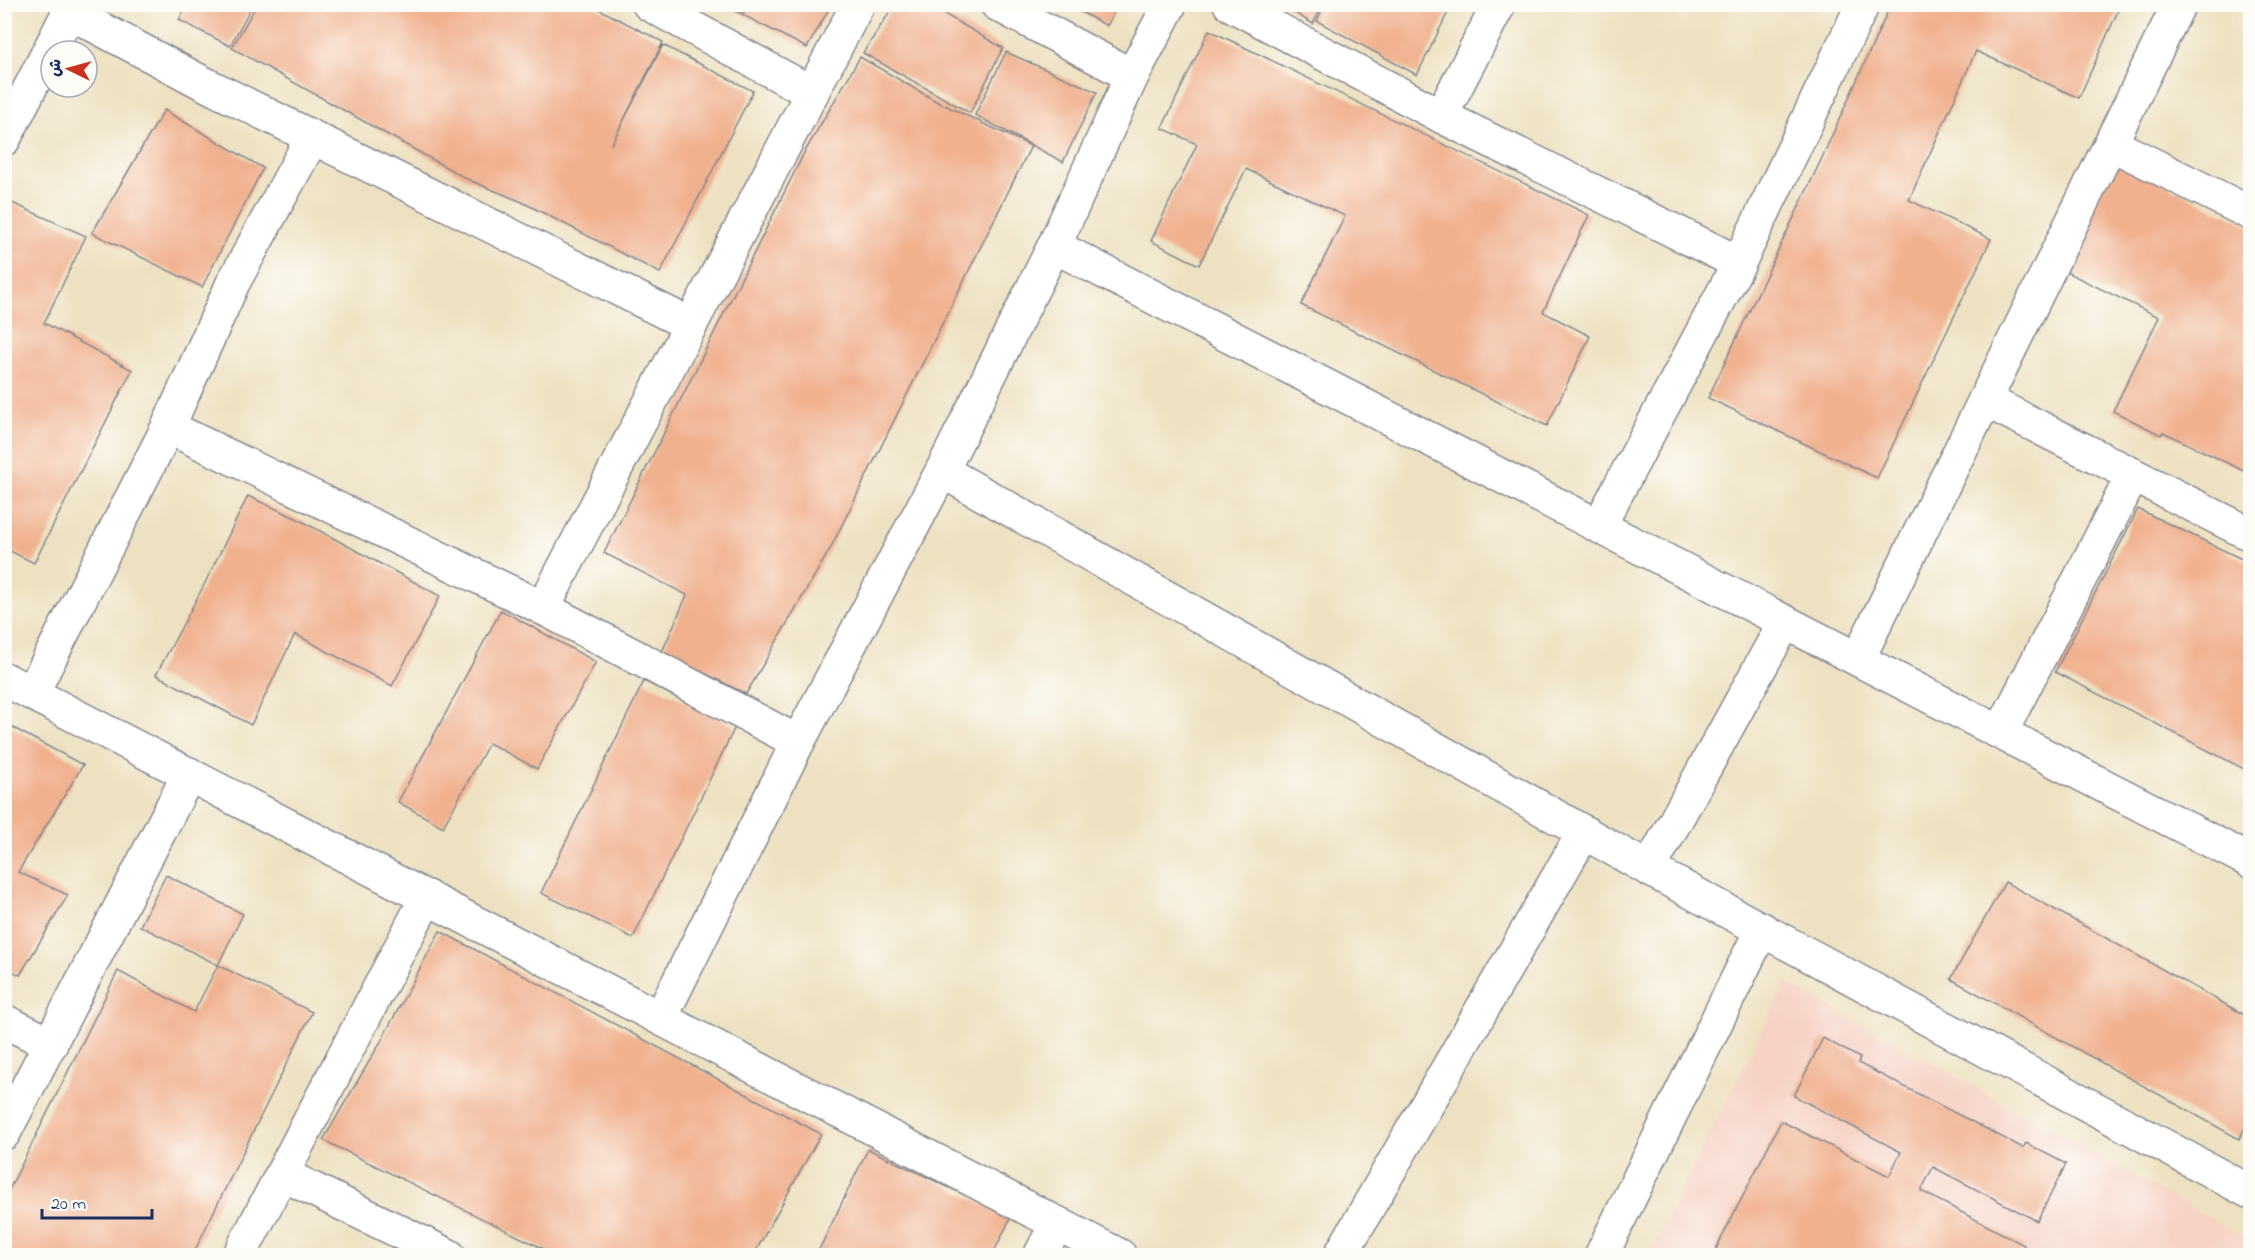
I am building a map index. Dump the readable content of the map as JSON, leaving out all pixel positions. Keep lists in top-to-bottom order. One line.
{"scale_bar":"20 m","north":"left"}
